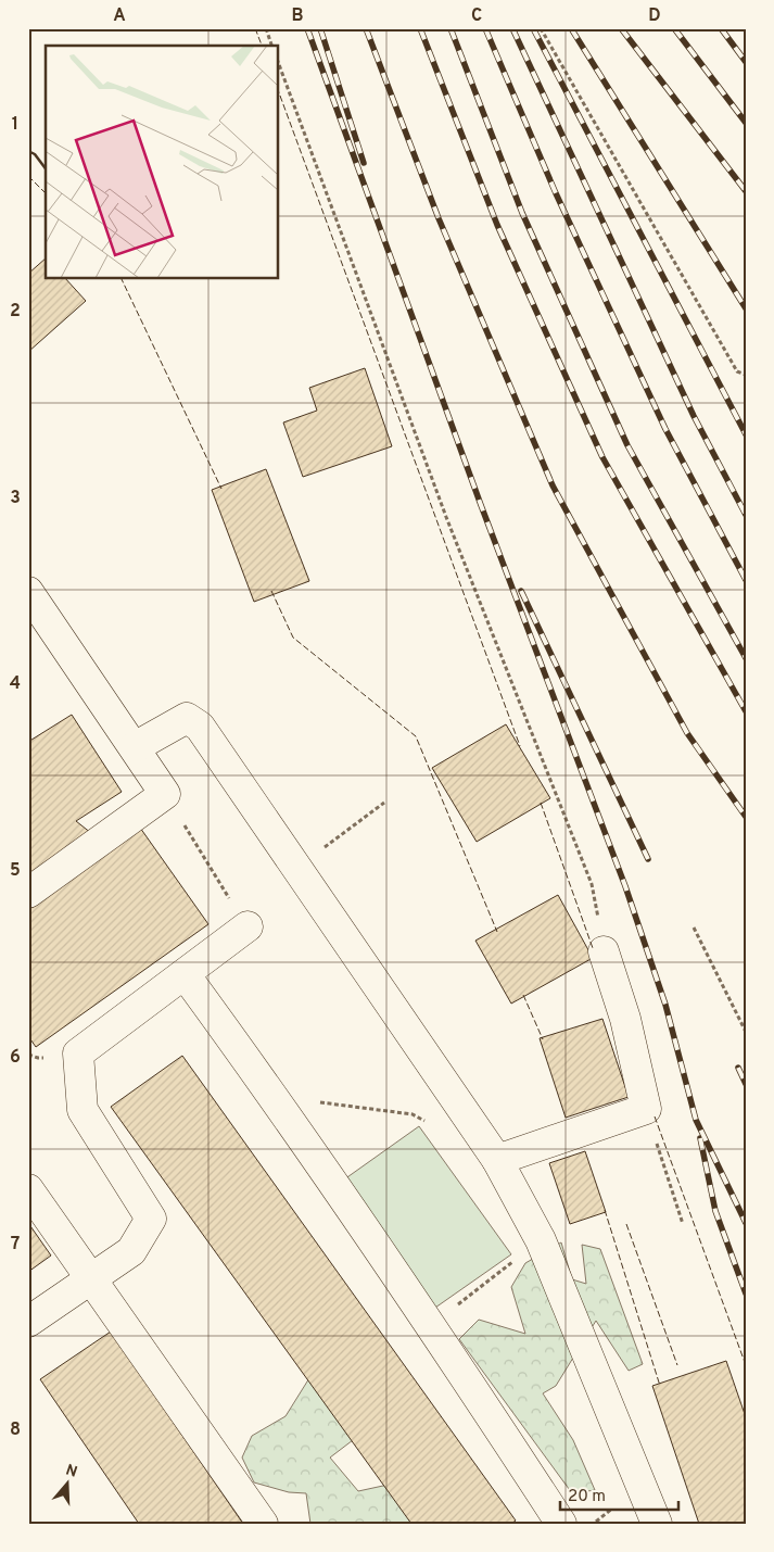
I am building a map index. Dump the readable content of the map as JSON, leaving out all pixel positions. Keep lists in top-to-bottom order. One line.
{"scale_bar":"20 m","north":"top","grid":{"columns":["A","B","C","D"],"rows":["1","2","3","4","5","6","7","8"]}}
